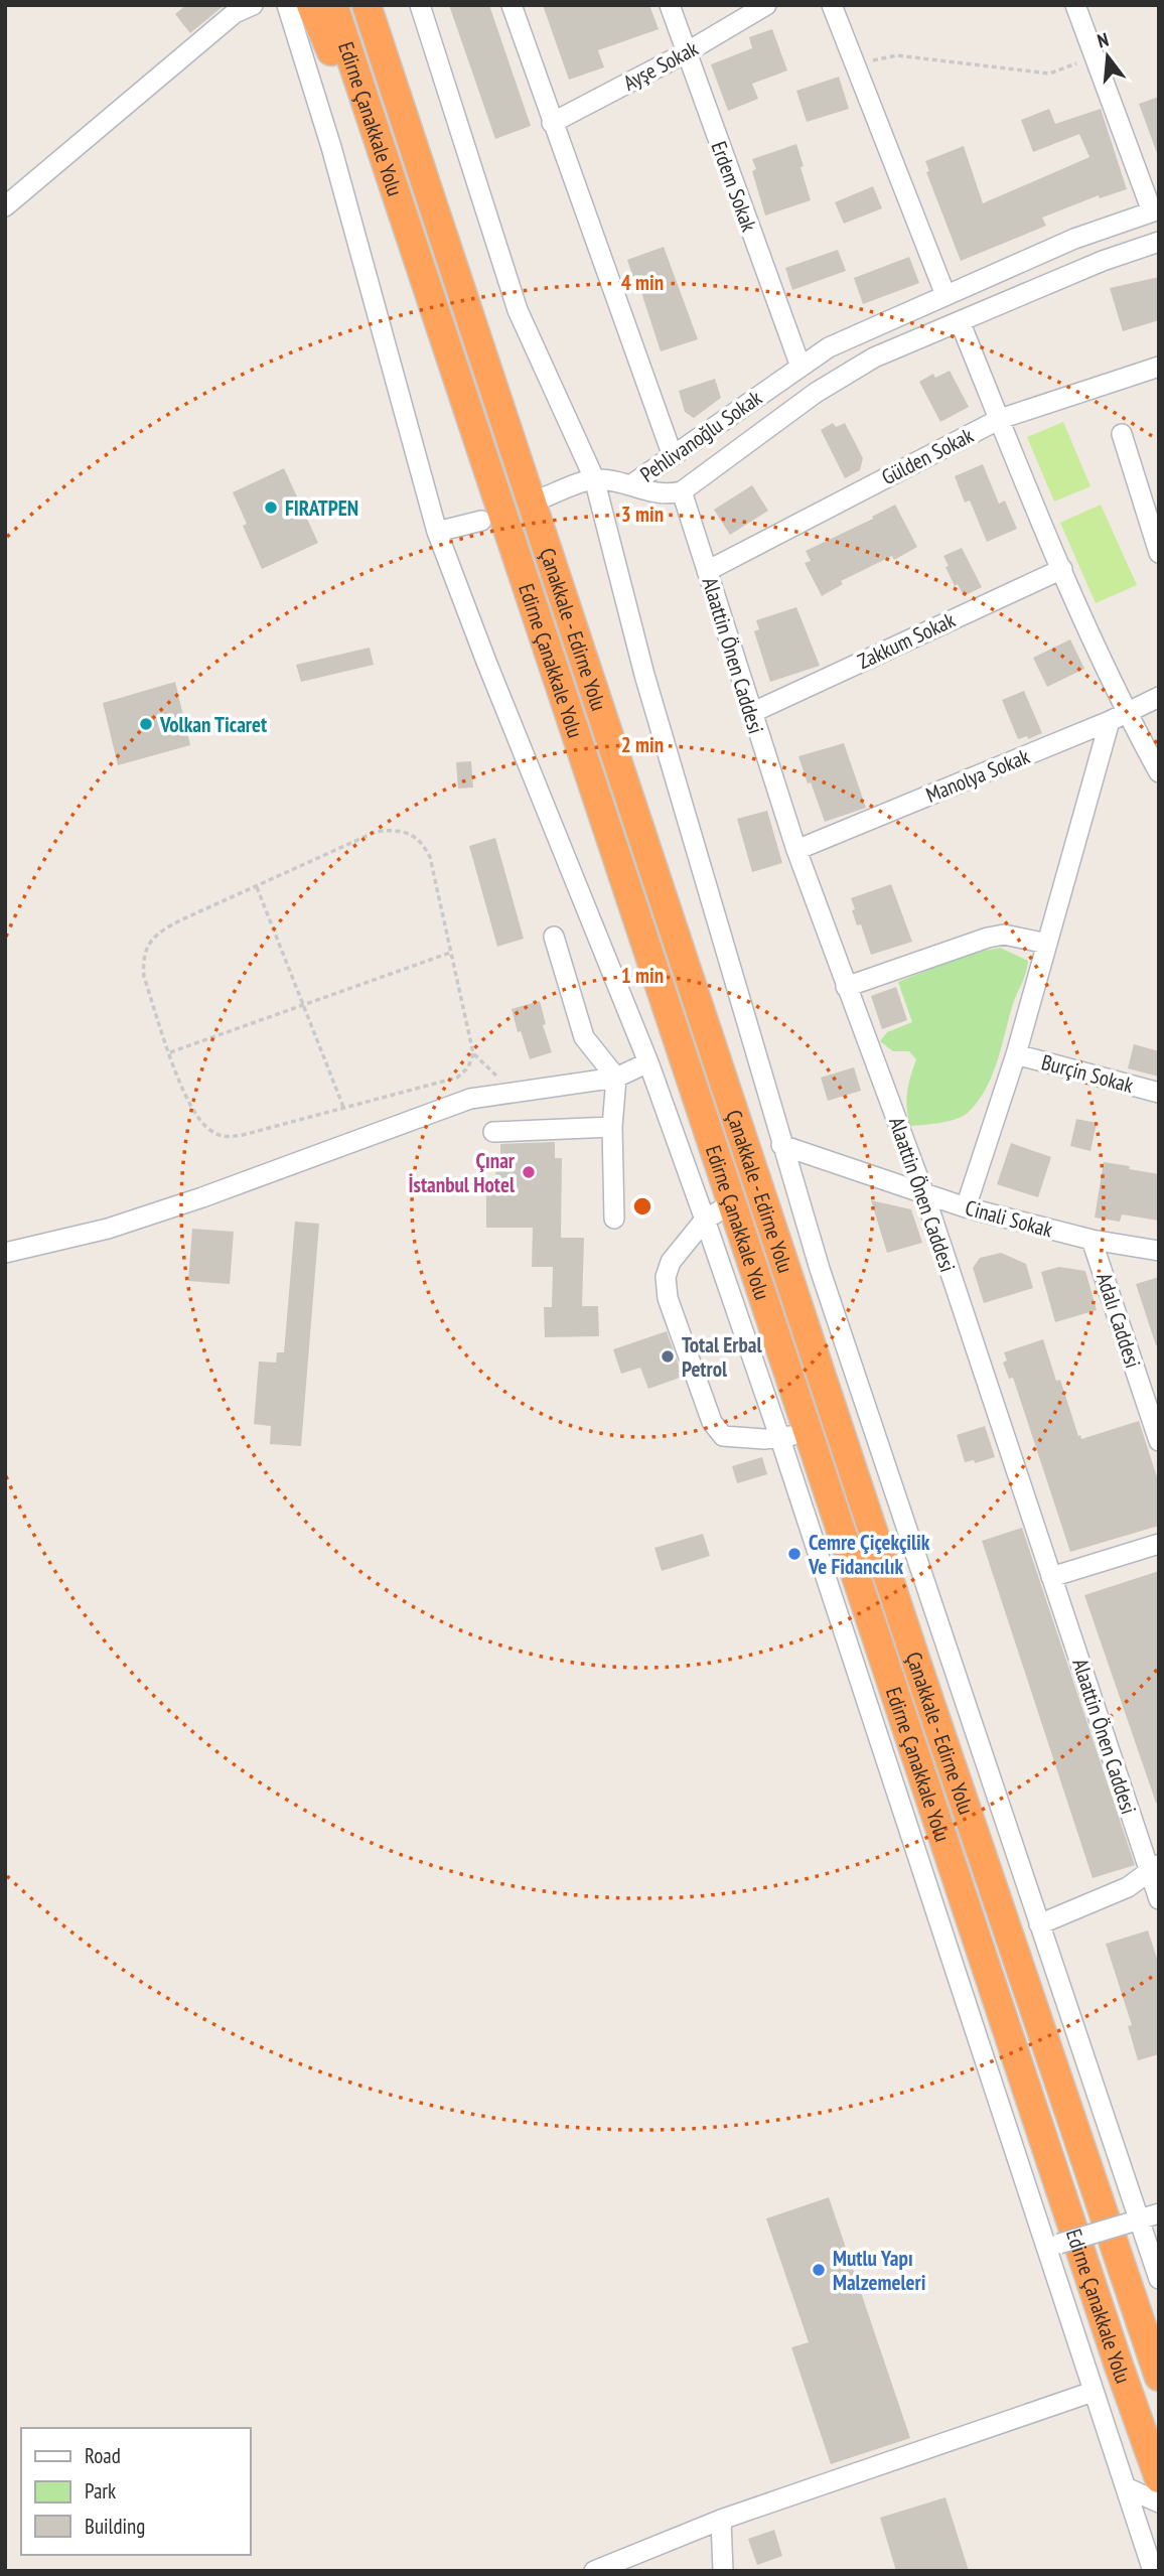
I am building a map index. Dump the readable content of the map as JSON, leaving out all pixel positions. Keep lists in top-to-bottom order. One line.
{"streets":{"highway":["Edirne Çanakkale Yolu","Çanakkale - Edirne Yolu"],"street":["Ayşe Sokak","Erdem Sokak","Pehlivanoğlu Sokak","Gülden Sokak","Zakkum Sokak","Alaattin Önen Caddesi","Manolya Sokak","Burçin Sokak","Cinali Sokak","Adalı Caddesi"]},"crossings":[["Ayşe Sokak","Erdem Sokak"],["Erdem Sokak","Pehlivanoğlu Sokak"],["Pehlivanoğlu Sokak","Alaattin Önen Caddesi"],["Gülden Sokak","Alaattin Önen Caddesi"],["Zakkum Sokak","Alaattin Önen Caddesi"],["Alaattin Önen Caddesi","Manolya Sokak"],["Alaattin Önen Caddesi","Cinali Sokak"],["Cinali Sokak","Adalı Caddesi"]],"places":["FIRATPEN","Volkan Ticaret","Çınar İstanbul Hotel","Total Erbal Petrol","Cemre Çiçekçilik Ve Fidancılık","Mutlu Yapı Malzemeleri"],"legend":["Road","Park","Building"],"north":"top","rings":["4 min","3 min","2 min","1 min"]}
